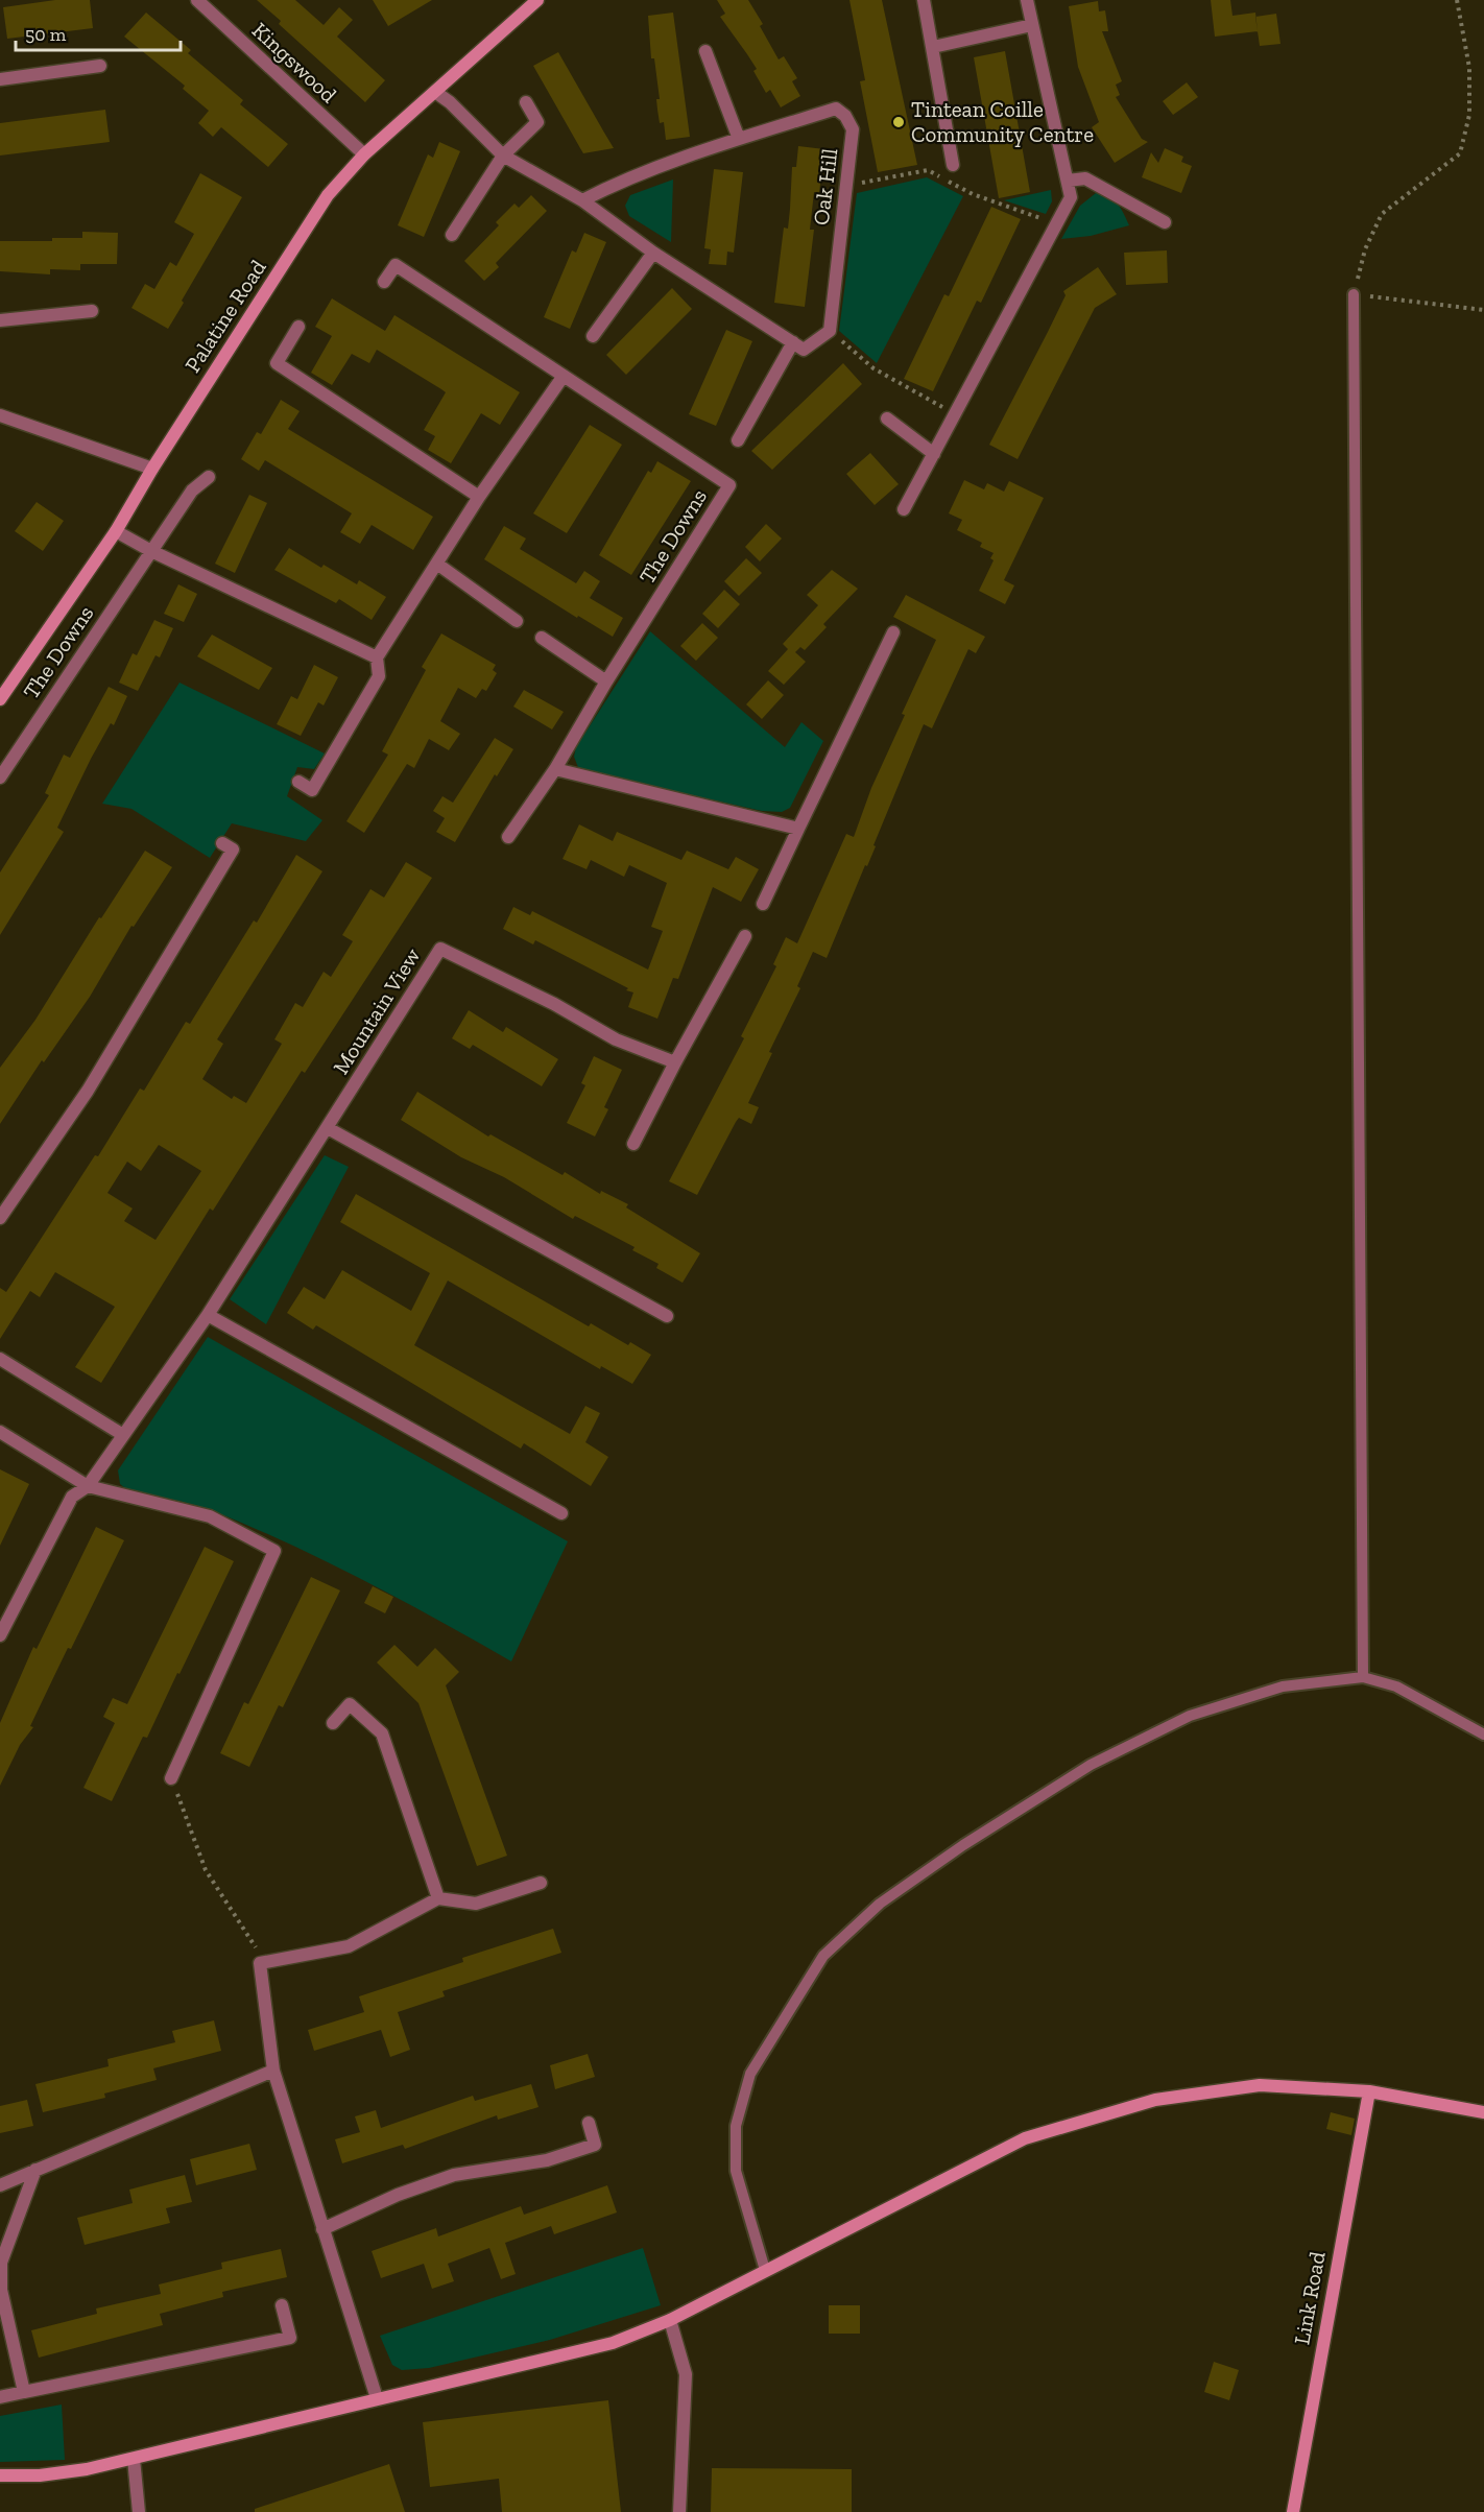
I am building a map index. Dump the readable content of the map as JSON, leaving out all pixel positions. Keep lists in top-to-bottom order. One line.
{"streets":{"main road":["Palatine Road","Link Road"],"street":["Kingswood","Oak Hill","The Downs","Mountain View"]},"crossings":[["Kingswood","Palatine Road"]],"places":["Tintean Coille Community Centre"],"scale_bar":"50 m"}
